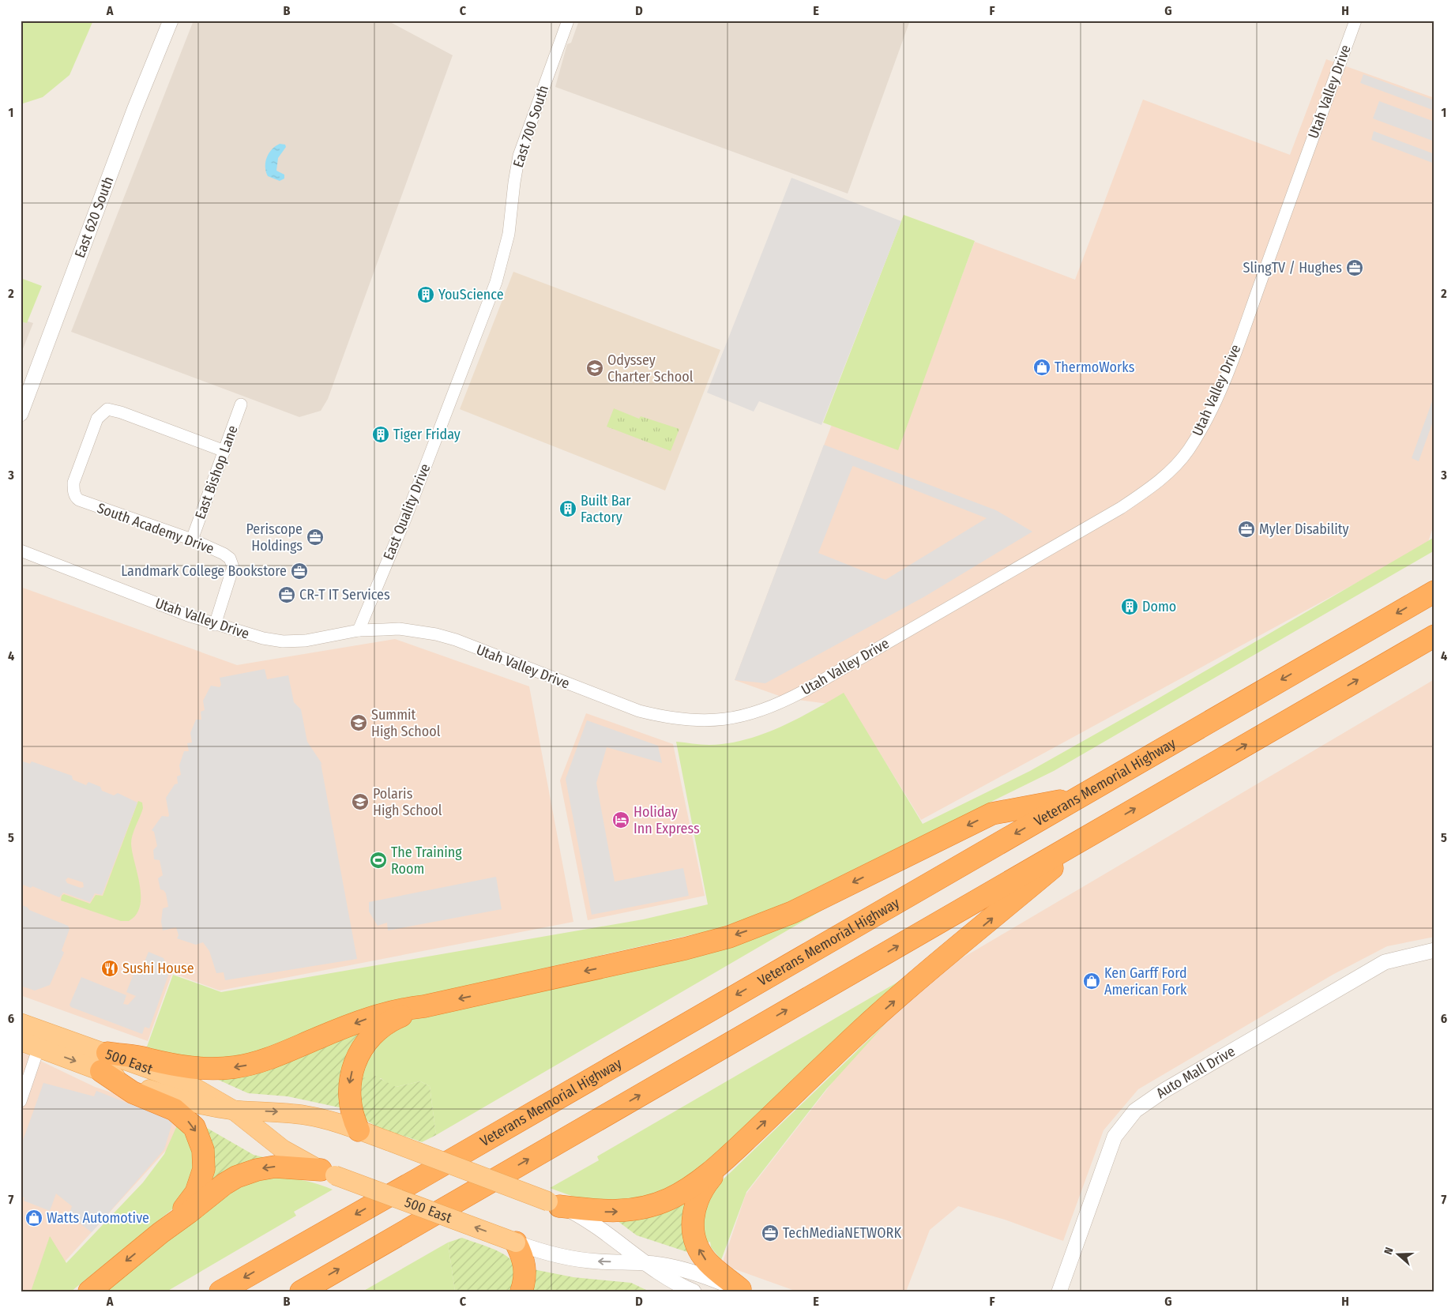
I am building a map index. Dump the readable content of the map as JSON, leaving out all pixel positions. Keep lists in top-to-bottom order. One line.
{"streets":{"highway":["Veterans Memorial Highway"],"main road":["500 East"],"street":["Utah Valley Drive","East 700 South","East 620 South","East Bishop Lane","East Quality Drive","South Academy Drive","Auto Mall Drive"]},"crossings":[["Utah Valley Drive","East Quality Drive"],["Utah Valley Drive","South Academy Drive"],["East 700 South","East Quality Drive"],["East Bishop Lane","South Academy Drive"]],"places":{"office":["SlingTV / Hughes","Myler Disability","Periscope Holdings","Landmark College Bookstore","CR-T IT Services","TechMediaNETWORK"],"building":["YouScience","Tiger Friday","Built Bar Factory","Domo"],"shop":["ThermoWorks","Ken Garff Ford American Fork","Watts Automotive"],"school or university":["Odyssey Charter School","Summit High School","Polaris High School"],"hotel":["Holiday Inn Express"],"sports":["The Training Room"],"restaurant":["Sushi House"]},"north":"left","grid":{"columns":["A","B","C","D","E","F","G","H"],"rows":["1","2","3","4","5","6","7"]}}
